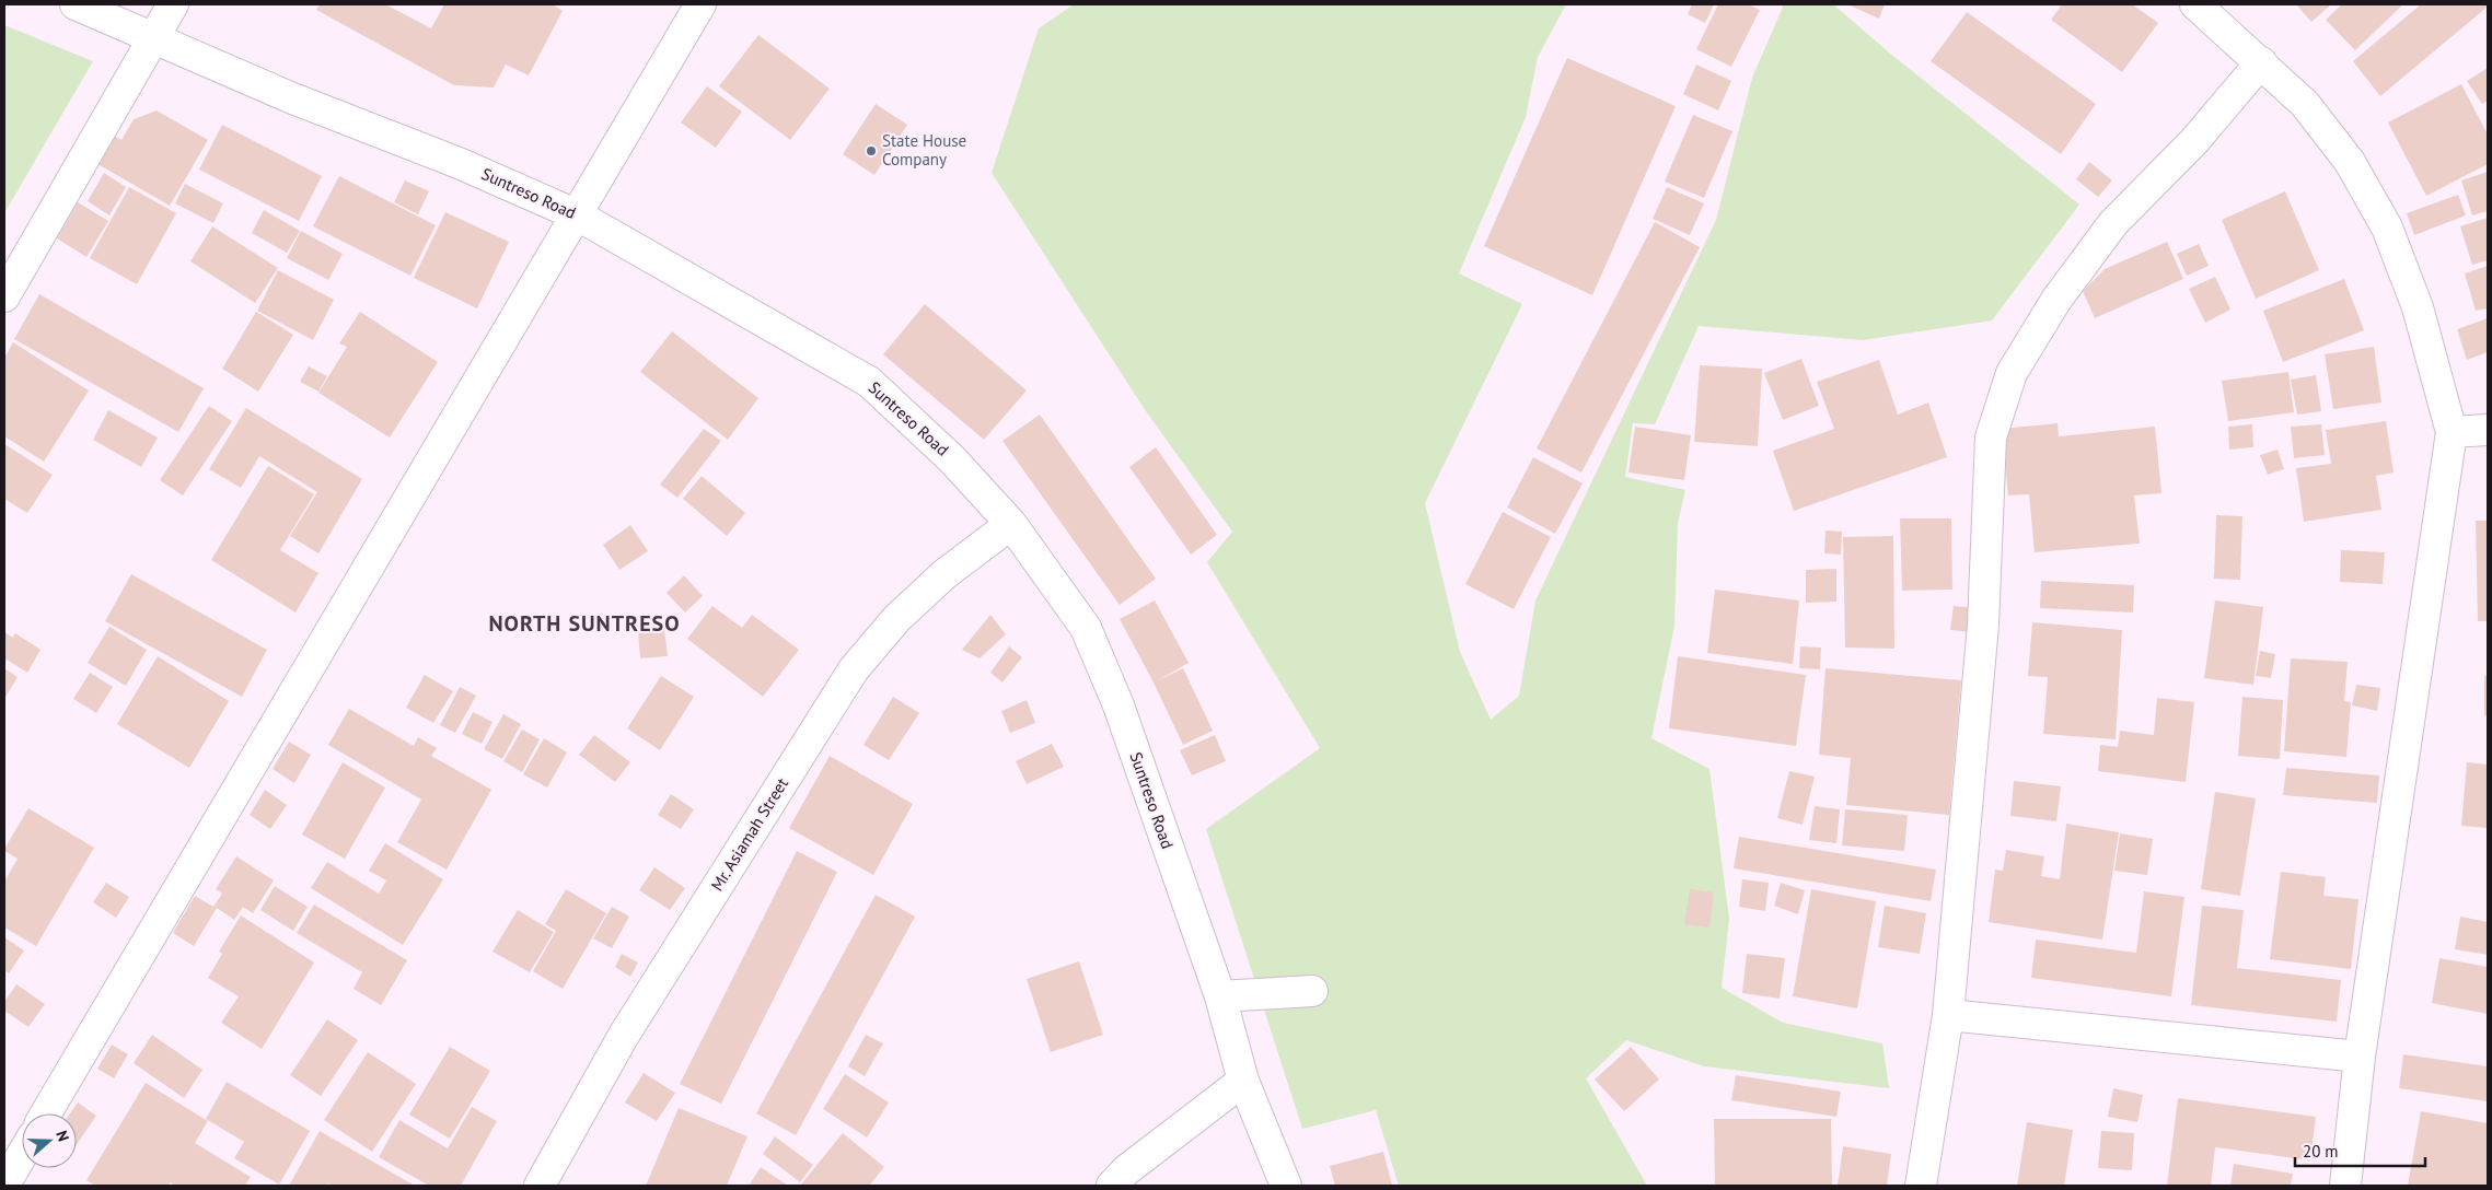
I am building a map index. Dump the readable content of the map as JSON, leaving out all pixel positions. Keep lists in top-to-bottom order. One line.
{"streets":{"street":["Suntreso Road","Mr. Asiamah Street"]},"crossings":[["Suntreso Road","Mr. Asiamah Street"]],"districts":["NORTH SUNTRESO"],"places":["State House Company"],"scale_bar":"20 m","north":"right"}
